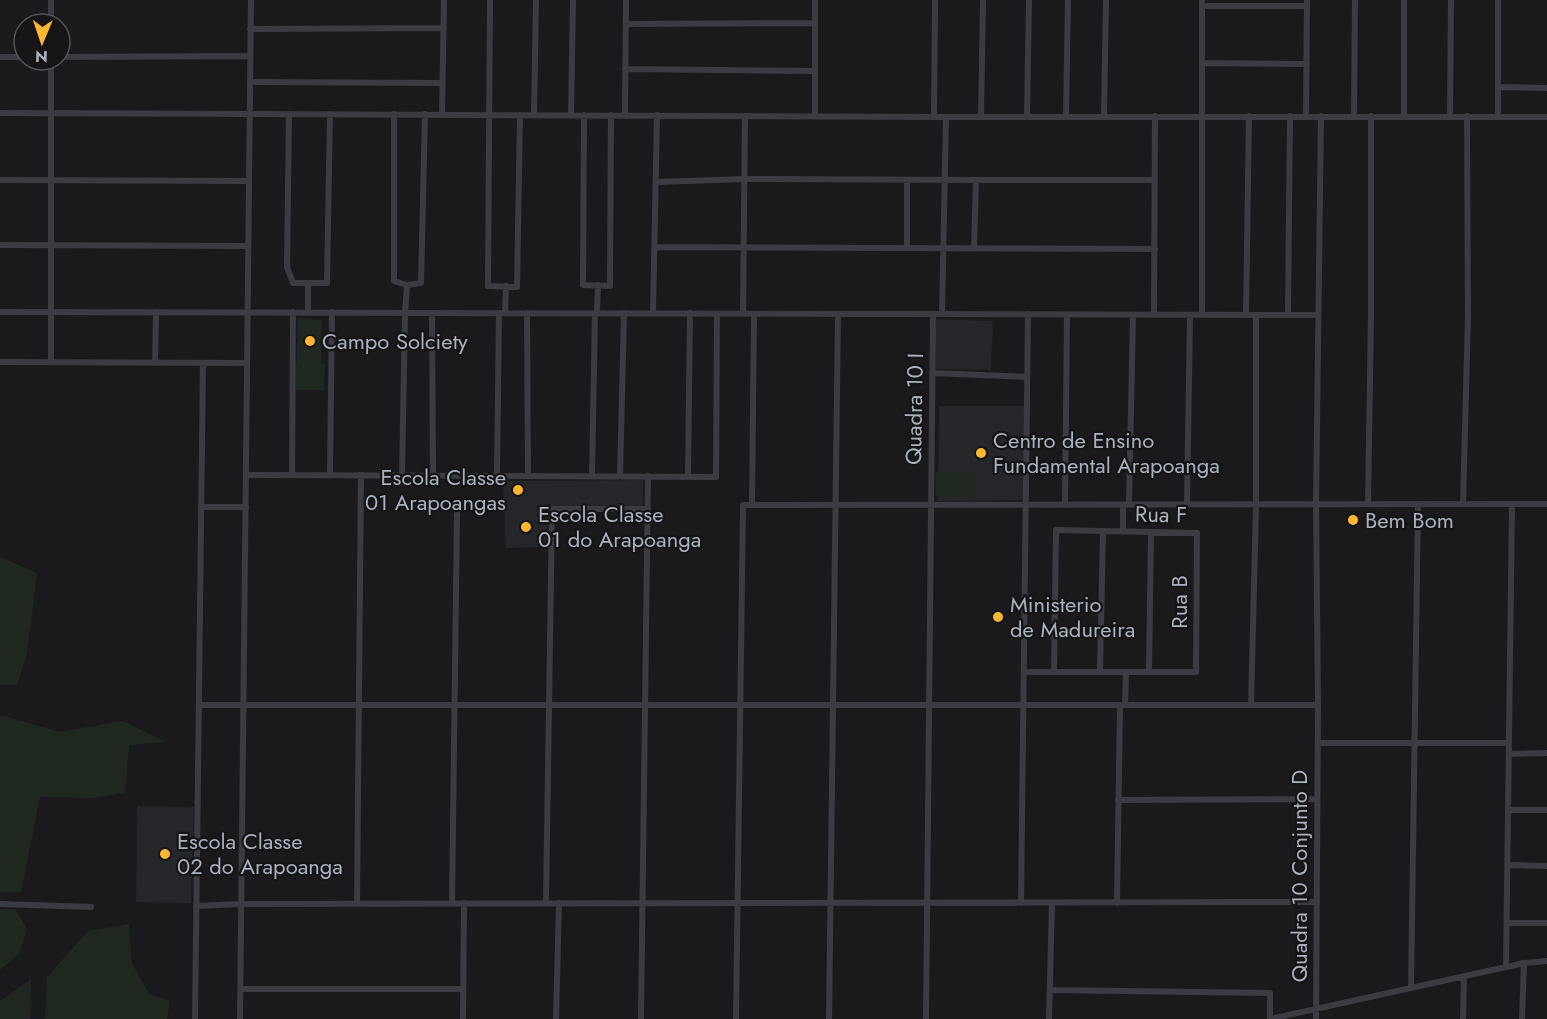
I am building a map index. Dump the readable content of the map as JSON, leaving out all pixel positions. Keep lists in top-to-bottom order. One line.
{"streets":{"street":["Quadra 10 I","Rua F","Rua B","Quadra 10 Conjunto D"]},"crossings":[["Rua F","Rua B"]],"places":["Campo Solciety","Centro de Ensino Fundamental Arapoanga","Escola Classe 01 Arapoangas","Bem Bom","Escola Classe 01 do Arapoanga","Ministerio de Madureira","Escola Classe 02 do Arapoanga"],"north":"bottom"}
